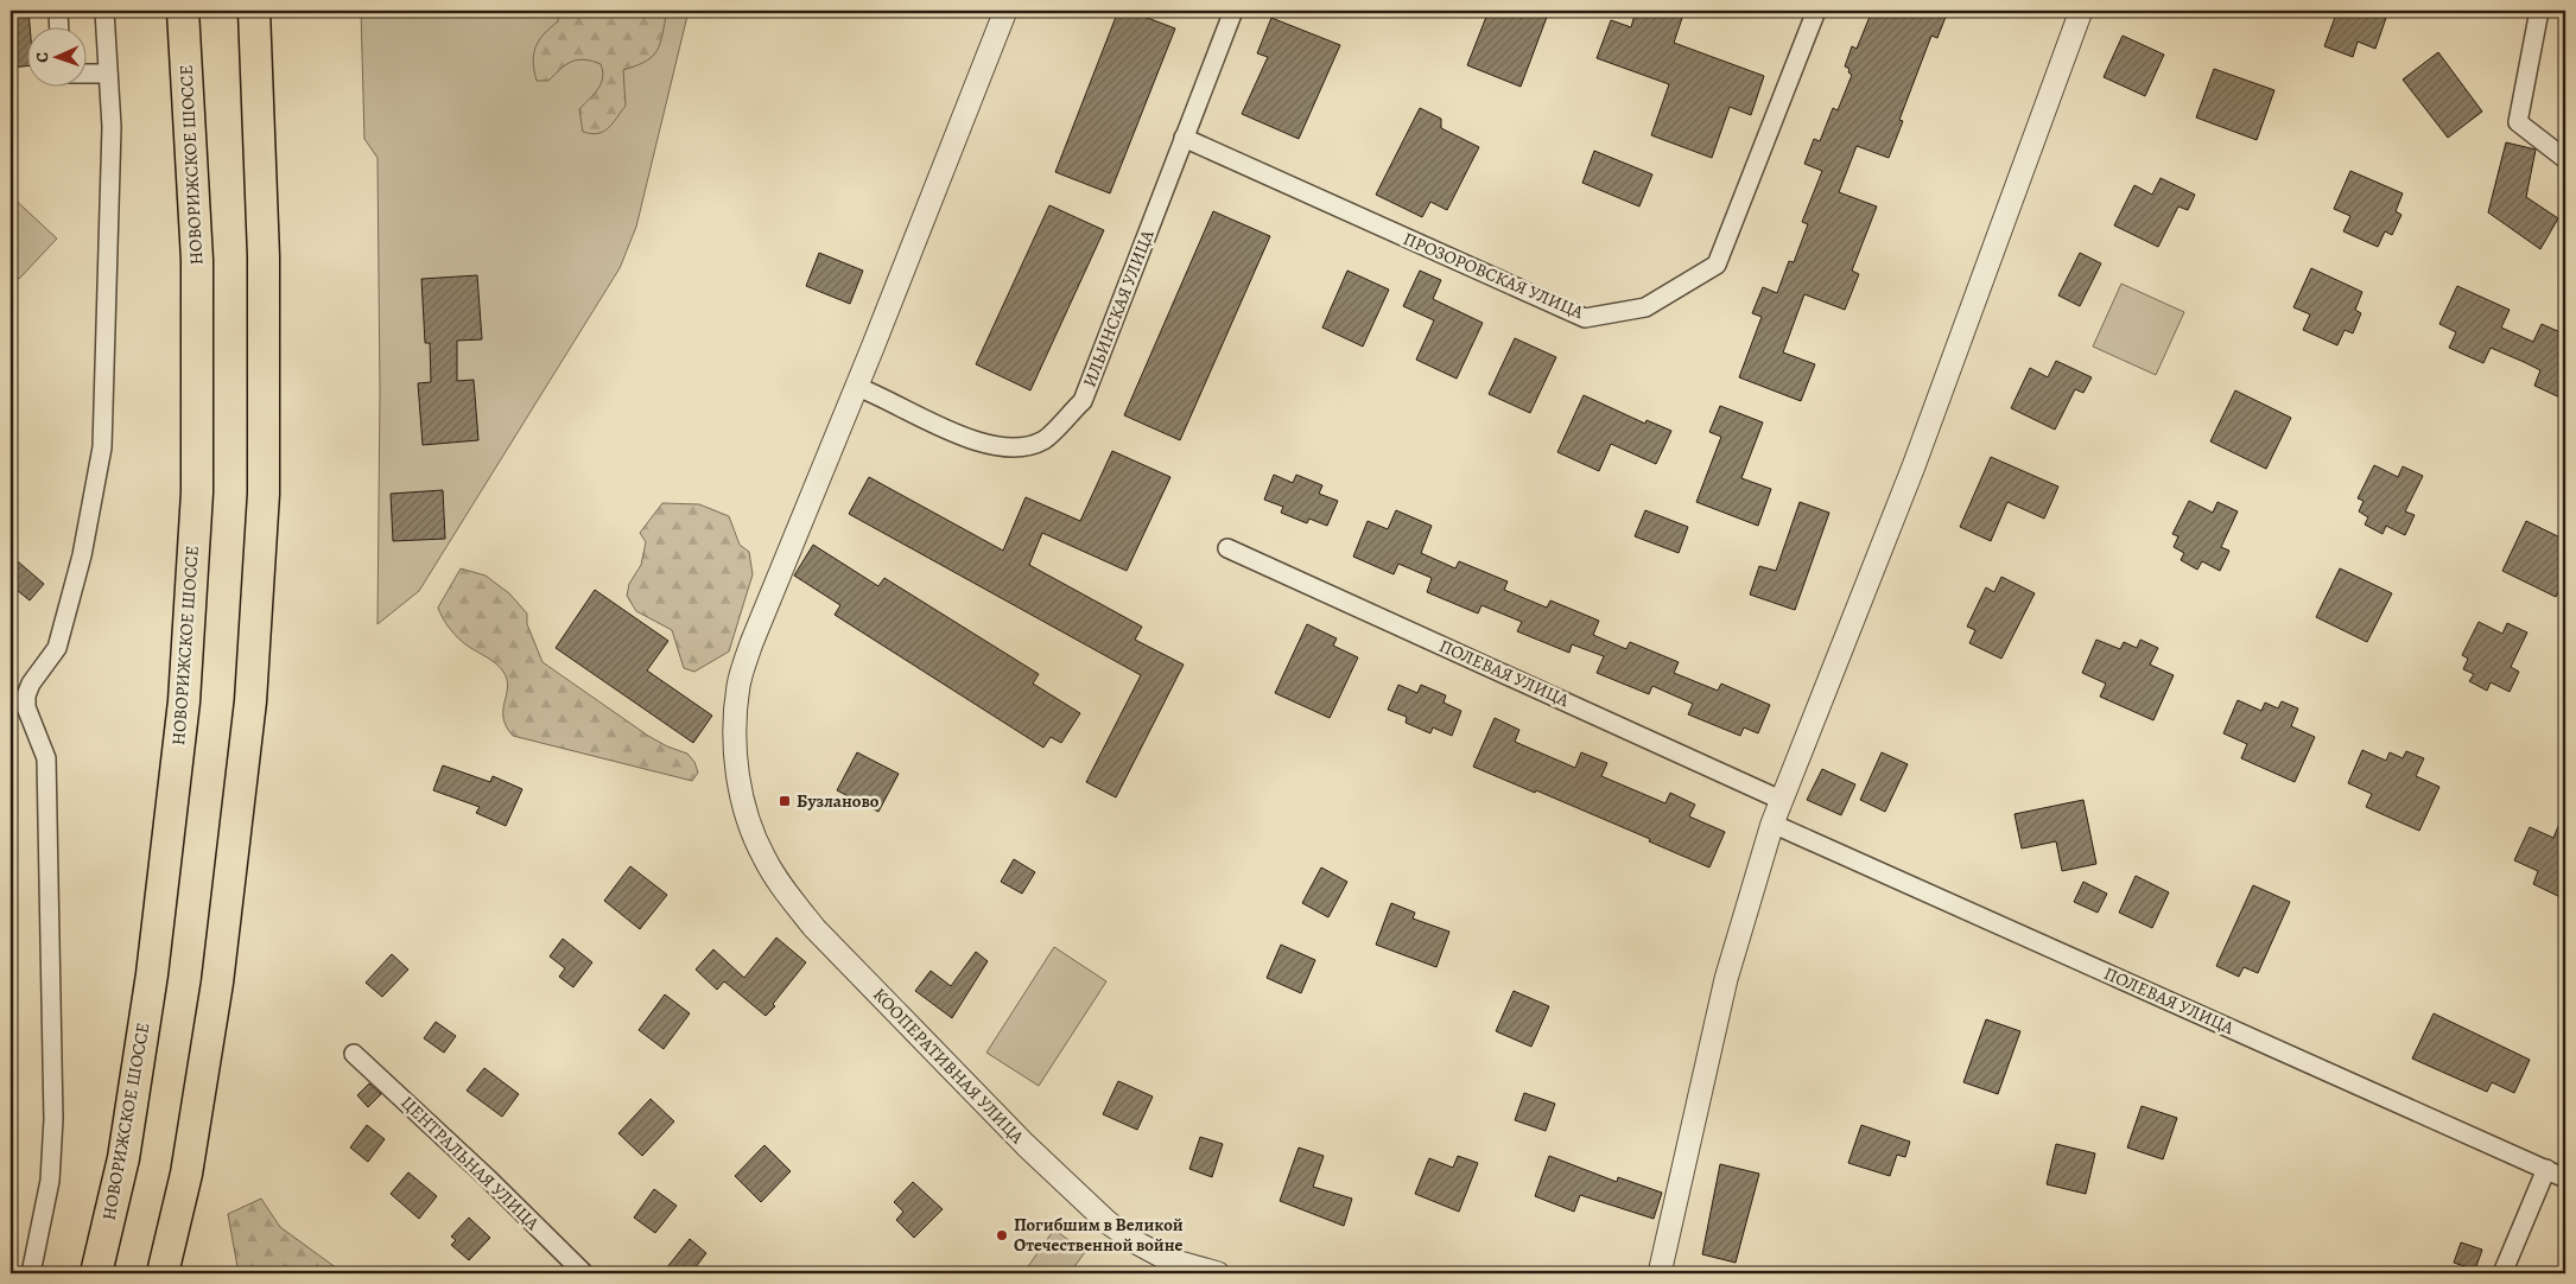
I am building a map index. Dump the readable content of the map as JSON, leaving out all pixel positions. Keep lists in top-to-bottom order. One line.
{"streets":{"highway":["НОВОРИЖСКОЕ ШОССЕ"],"street":["ПРОЗОРОВСКАЯ УЛИЦА","ИЛЬИНСКАЯ УЛИЦА","ПОЛЕВАЯ УЛИЦА","КООПЕРАТИВНАЯ УЛИЦА","ЦЕНТРАЛЬНАЯ УЛИЦА"]},"crossings":[["ПРОЗОРОВСКАЯ УЛИЦА","ИЛЬИНСКАЯ УЛИЦА"],["ИЛЬИНСКАЯ УЛИЦА","КООПЕРАТИВНАЯ УЛИЦА"]],"places":{"transit":["Бузланово"],"other":["Погибшим в Великой Отечественной войне"]},"north":"left"}
